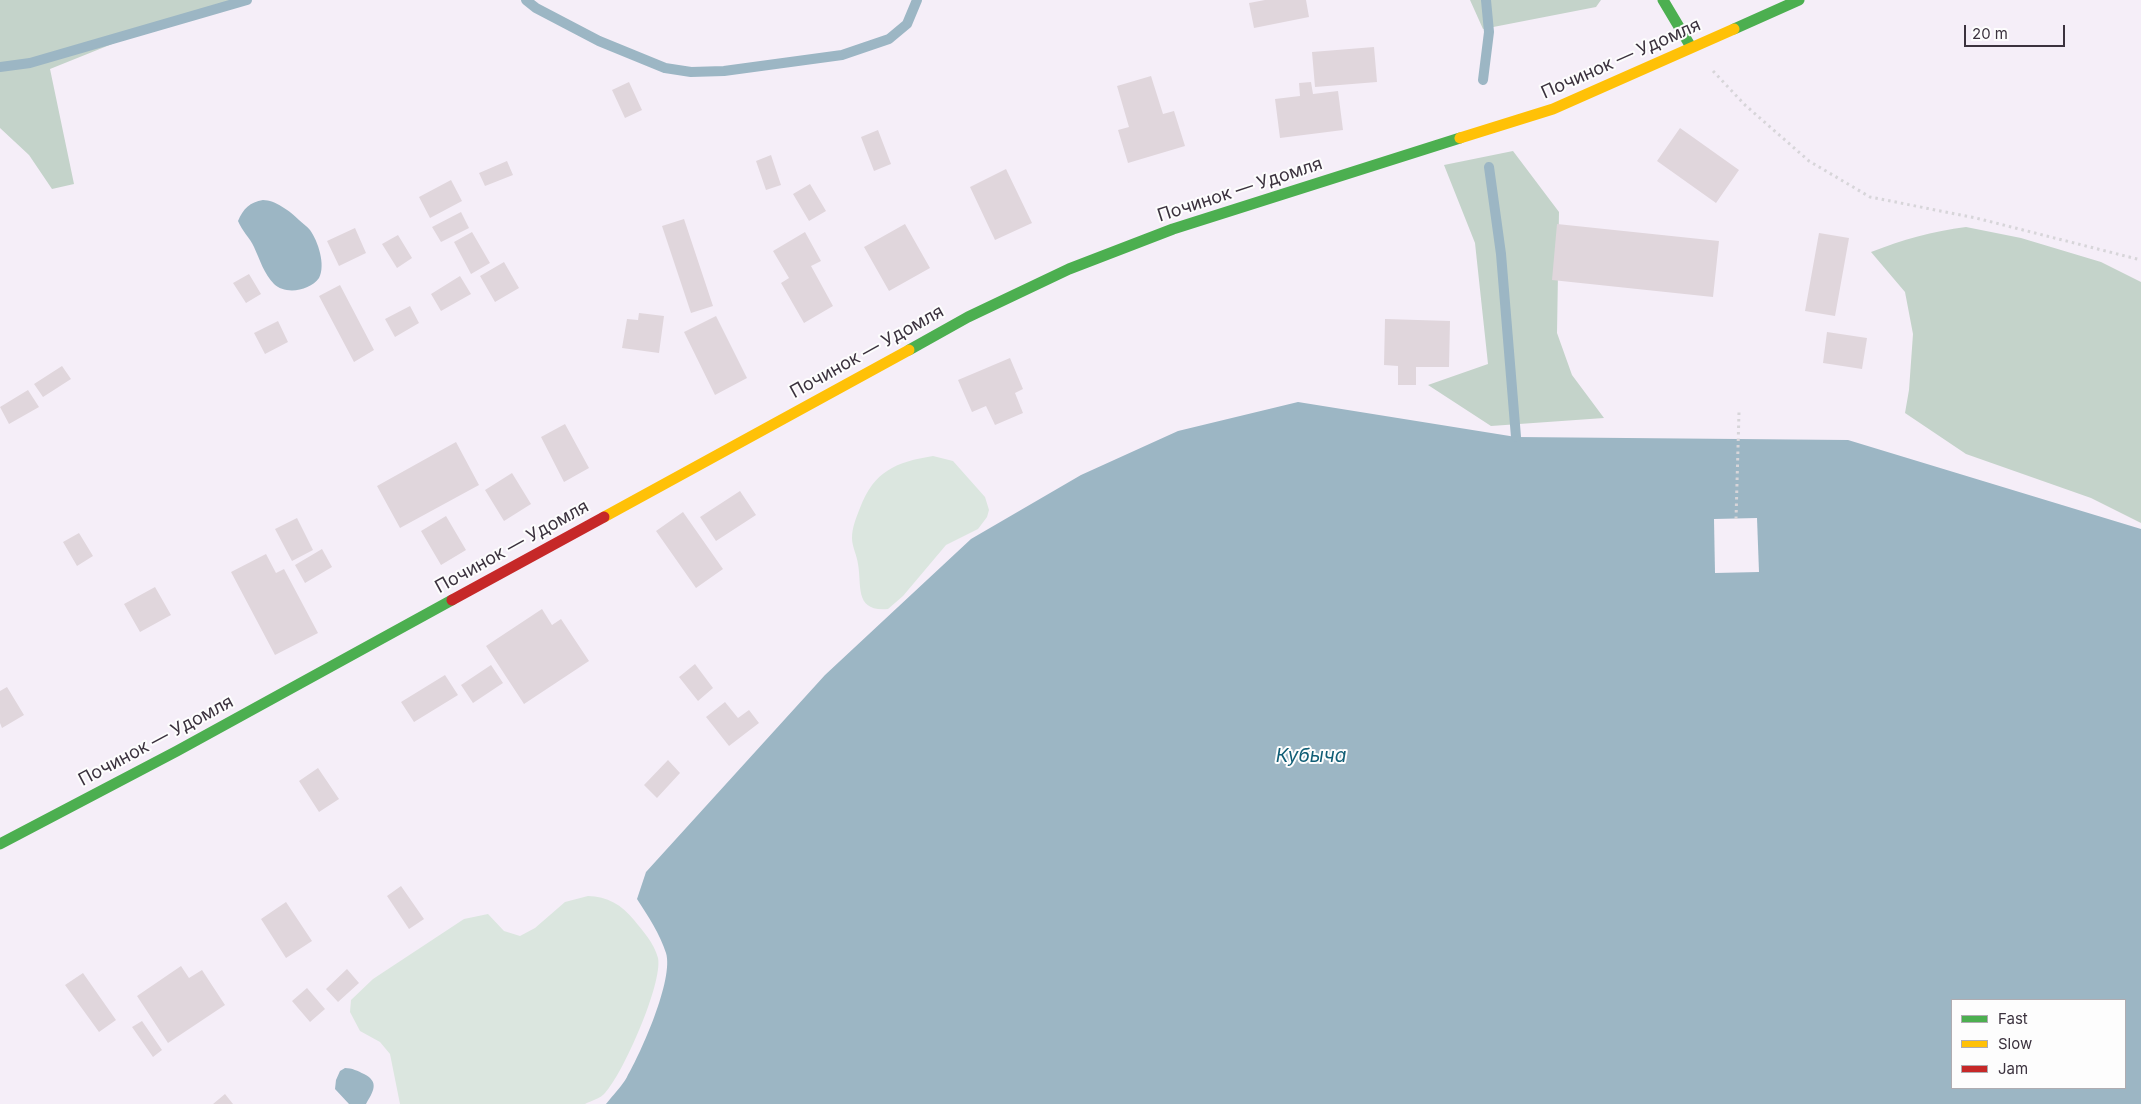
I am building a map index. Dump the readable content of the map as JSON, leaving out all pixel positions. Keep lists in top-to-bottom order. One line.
{"streets":{"main road":["Починок — Удомля"]},"water":["Кубыча"],"legend":["Fast","Slow","Jam"],"scale_bar":"20 m"}
